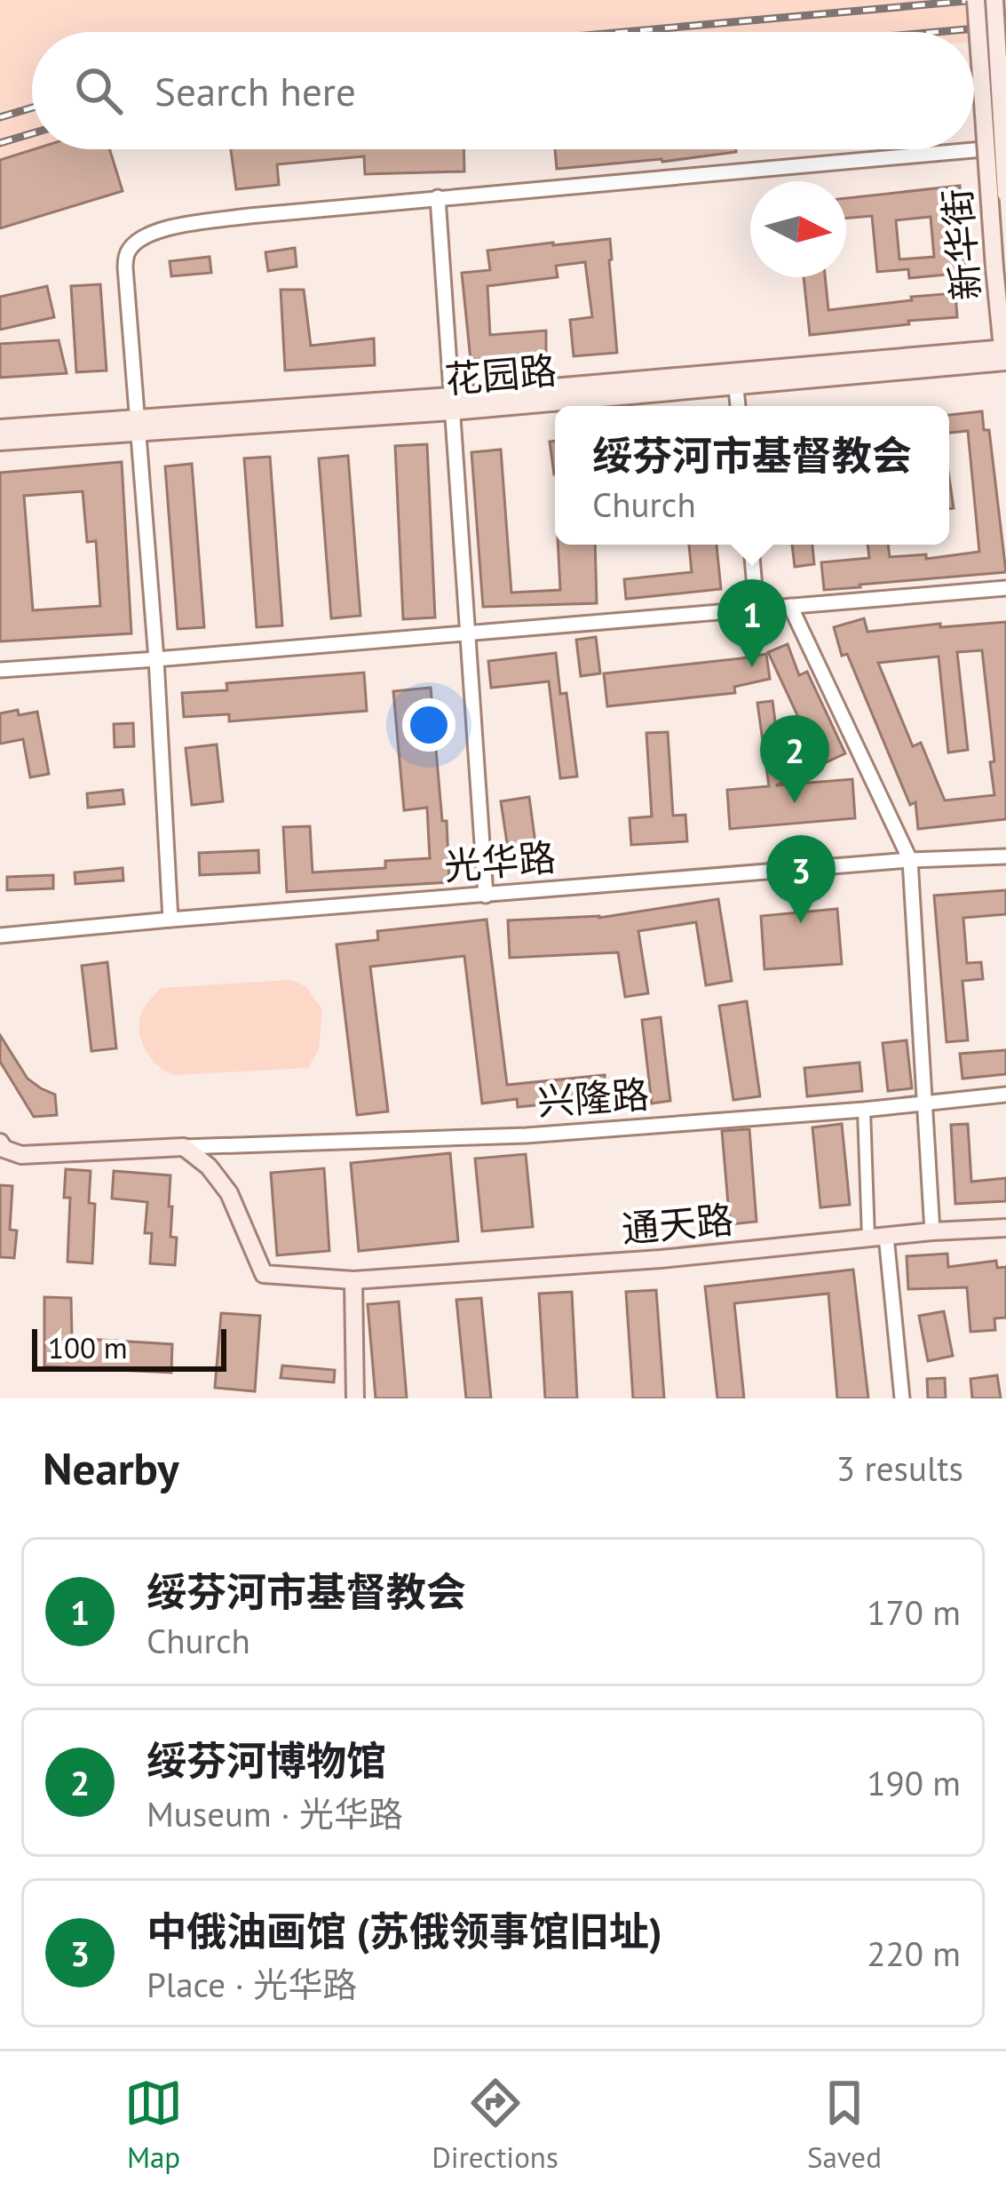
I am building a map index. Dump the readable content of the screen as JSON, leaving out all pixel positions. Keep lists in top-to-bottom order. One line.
{"streets":{"main road":["新华街","花园路","通天路"],"street":["光华路","兴隆路"]},"crossings":[["新华街","花园路"],["兴隆路","通天路"]],"scale_bar":"100 m","north":"right","page":{"search":"Search here","popup":["绥芬河市基督教会","Church"],"pins":["1","2","3"],"scale":"100 m","heading":["Nearby","3 results"],"list":[{"mark":"1","name":"绥芬河市基督教会","note":"Church","value":"170 m"},{"mark":"2","name":"绥芬河博物馆","note":"Museum · 光华路","value":"190 m"},{"mark":"3","name":"中俄油画馆 (苏俄领事馆旧址)","note":"Place · 光华路","value":"220 m"}],"nav":["Map","Directions","Saved"]}}
